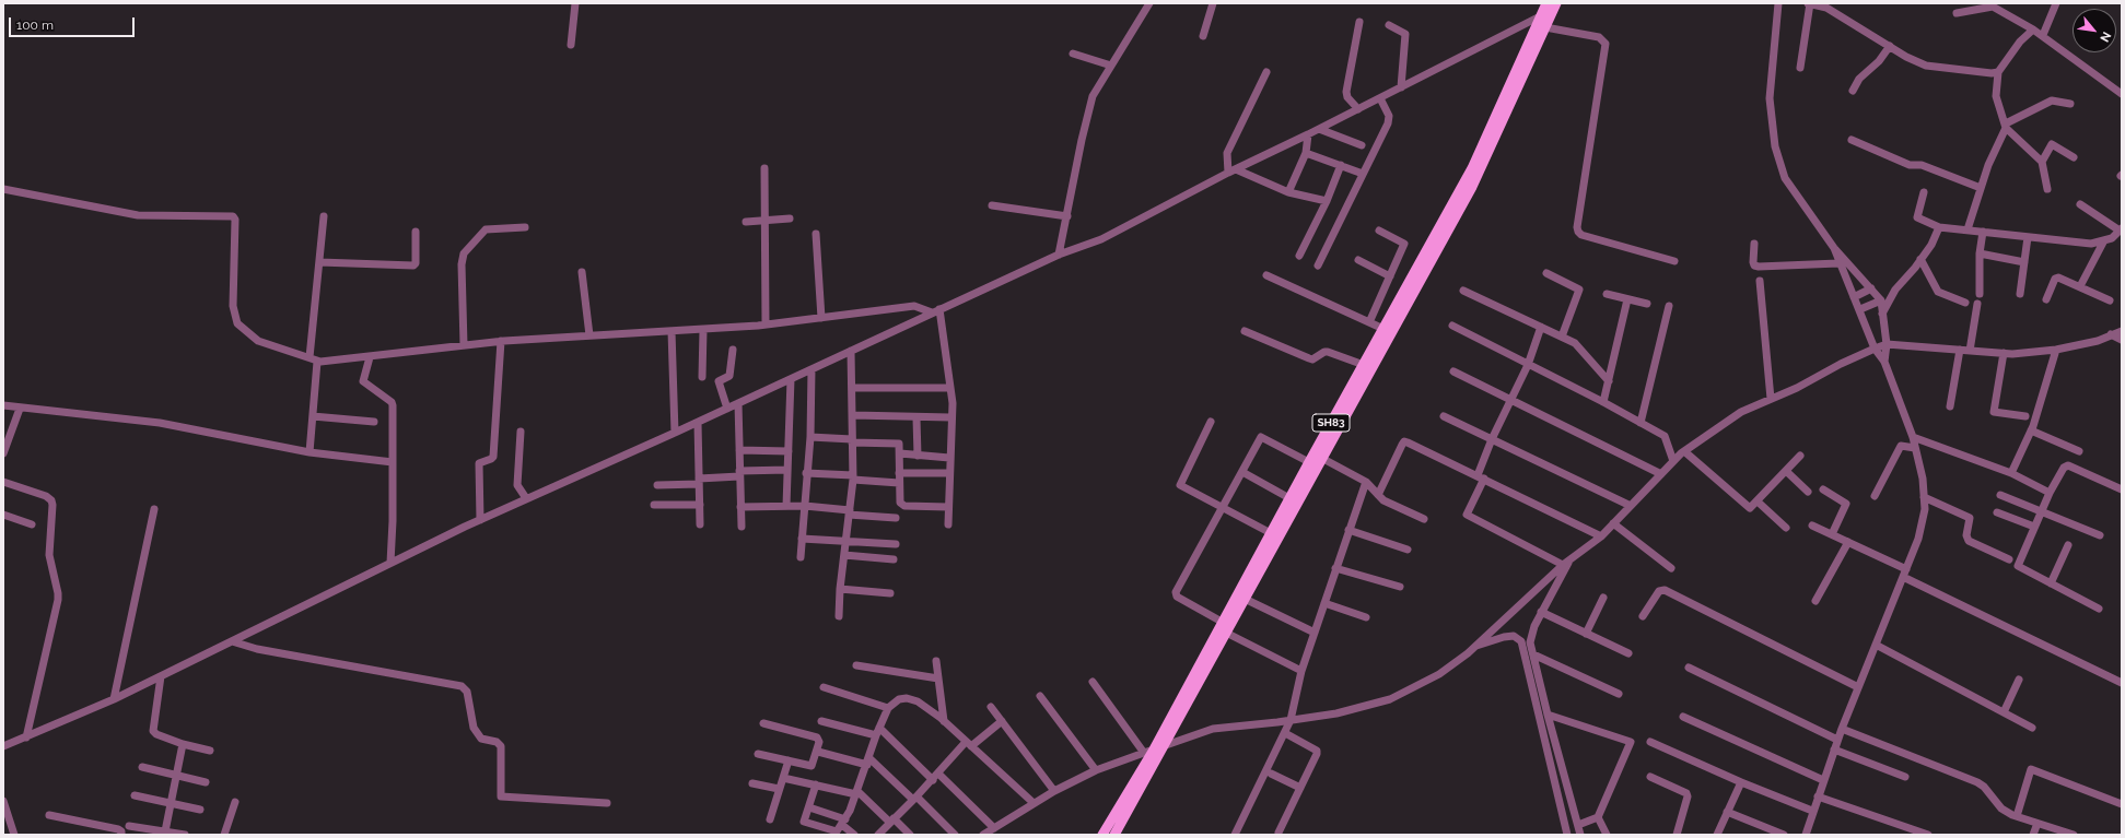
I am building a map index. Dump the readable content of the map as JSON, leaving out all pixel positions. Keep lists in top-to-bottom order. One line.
{"streets":{"main road":["SH83"]},"scale_bar":"100 m","north":"bottom right"}
